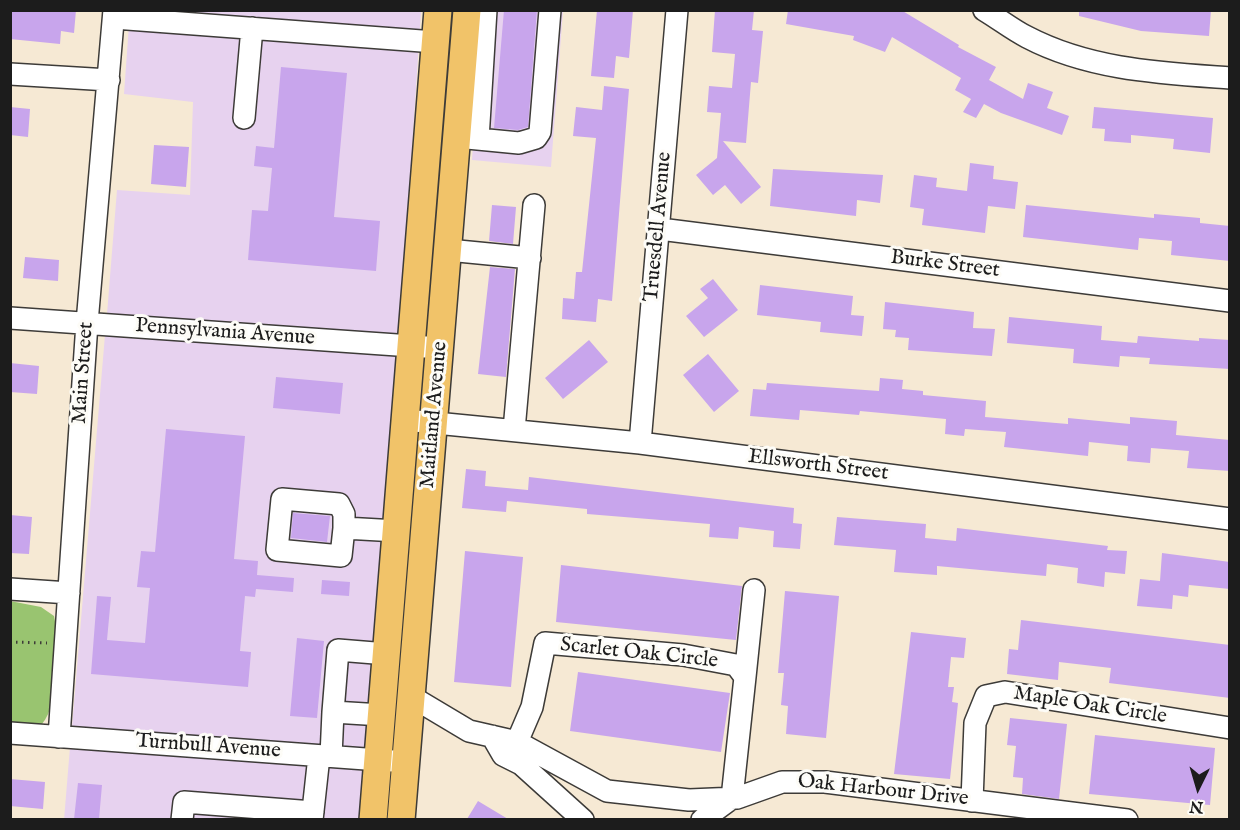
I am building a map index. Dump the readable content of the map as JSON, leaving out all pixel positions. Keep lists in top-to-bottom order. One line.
{"streets":{"main road":["Maitland Avenue"],"street":["Truesdell Avenue","Burke Street","Pennsylvania Avenue","Main Street","Ellsworth Street","Scarlet Oak Circle","Maple Oak Circle","Turnbull Avenue","Oak Harbour Drive"]},"crossings":[["Truesdell Avenue","Burke Street"],["Truesdell Avenue","Ellsworth Street"],["Pennsylvania Avenue","Main Street"],["Pennsylvania Avenue","Maitland Avenue"],["Main Street","Turnbull Avenue"],["Maitland Avenue","Ellsworth Street"],["Maitland Avenue","Turnbull Avenue"],["Maitland Avenue","Oak Harbour Drive"],["Scarlet Oak Circle","Oak Harbour Drive"],["Maple Oak Circle","Oak Harbour Drive"]],"north":"bottom"}
